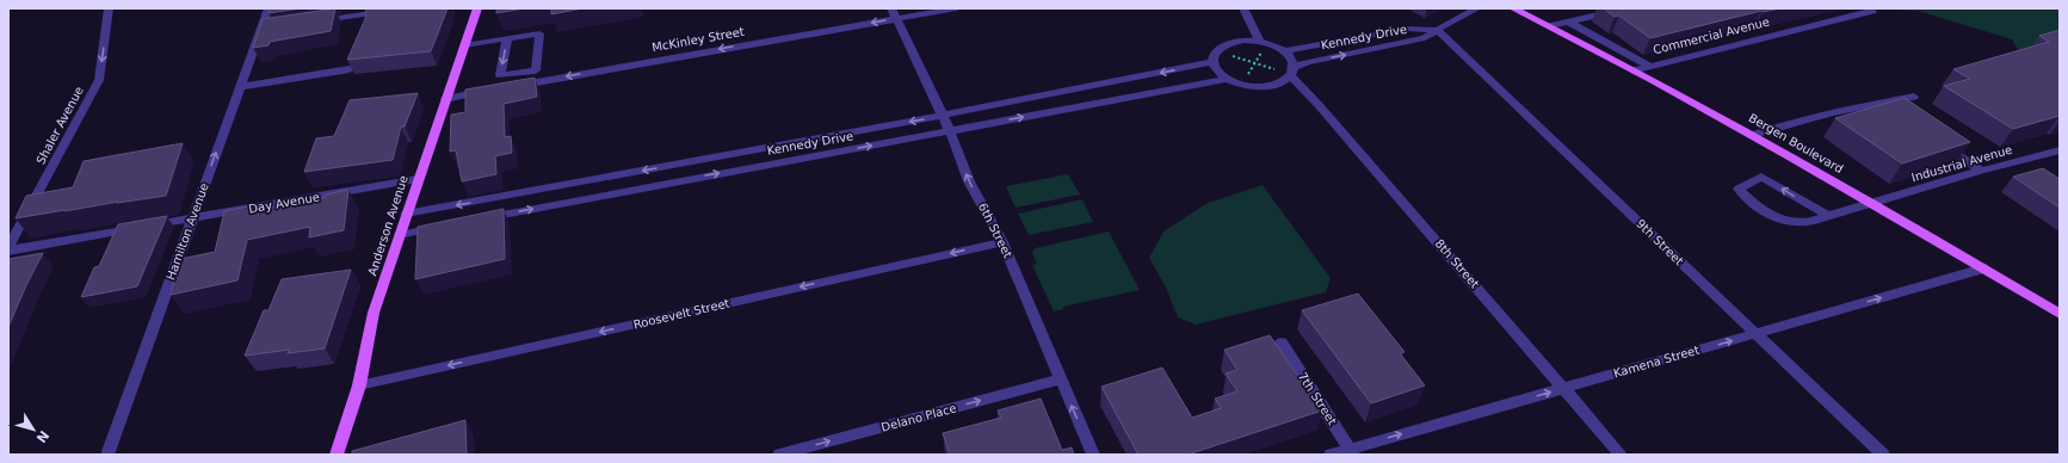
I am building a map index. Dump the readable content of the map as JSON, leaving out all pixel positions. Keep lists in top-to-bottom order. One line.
{"streets":{"main road":["Bergen Boulevard","Anderson Avenue"],"street":["Commercial Avenue","Kennedy Drive","McKinley Street","Shaler Avenue","Industrial Avenue","Day Avenue","6th Street","Hamilton Avenue","9th Street","8th Street","Roosevelt Street","Kamena Street","7th Street","Delano Place"]},"crossings":[["Commercial Avenue","Bergen Boulevard"],["Kennedy Drive","Anderson Avenue"],["Kennedy Drive","6th Street"],["Kennedy Drive","9th Street"],["Kennedy Drive","8th Street"],["McKinley Street","6th Street"],["Shaler Avenue","Day Avenue"],["Bergen Boulevard","Industrial Avenue"],["Bergen Boulevard","Kamena Street"],["Day Avenue","Anderson Avenue"],["Day Avenue","Hamilton Avenue"],["Anderson Avenue","Roosevelt Street"],["6th Street","Roosevelt Street"],["6th Street","Delano Place"],["9th Street","Kamena Street"],["8th Street","Kamena Street"],["Kamena Street","7th Street"]],"one_way":["McKinley Street","Shaler Avenue","6th Street","Roosevelt Street","Kamena Street","Delano Place"],"north":"bottom right"}
